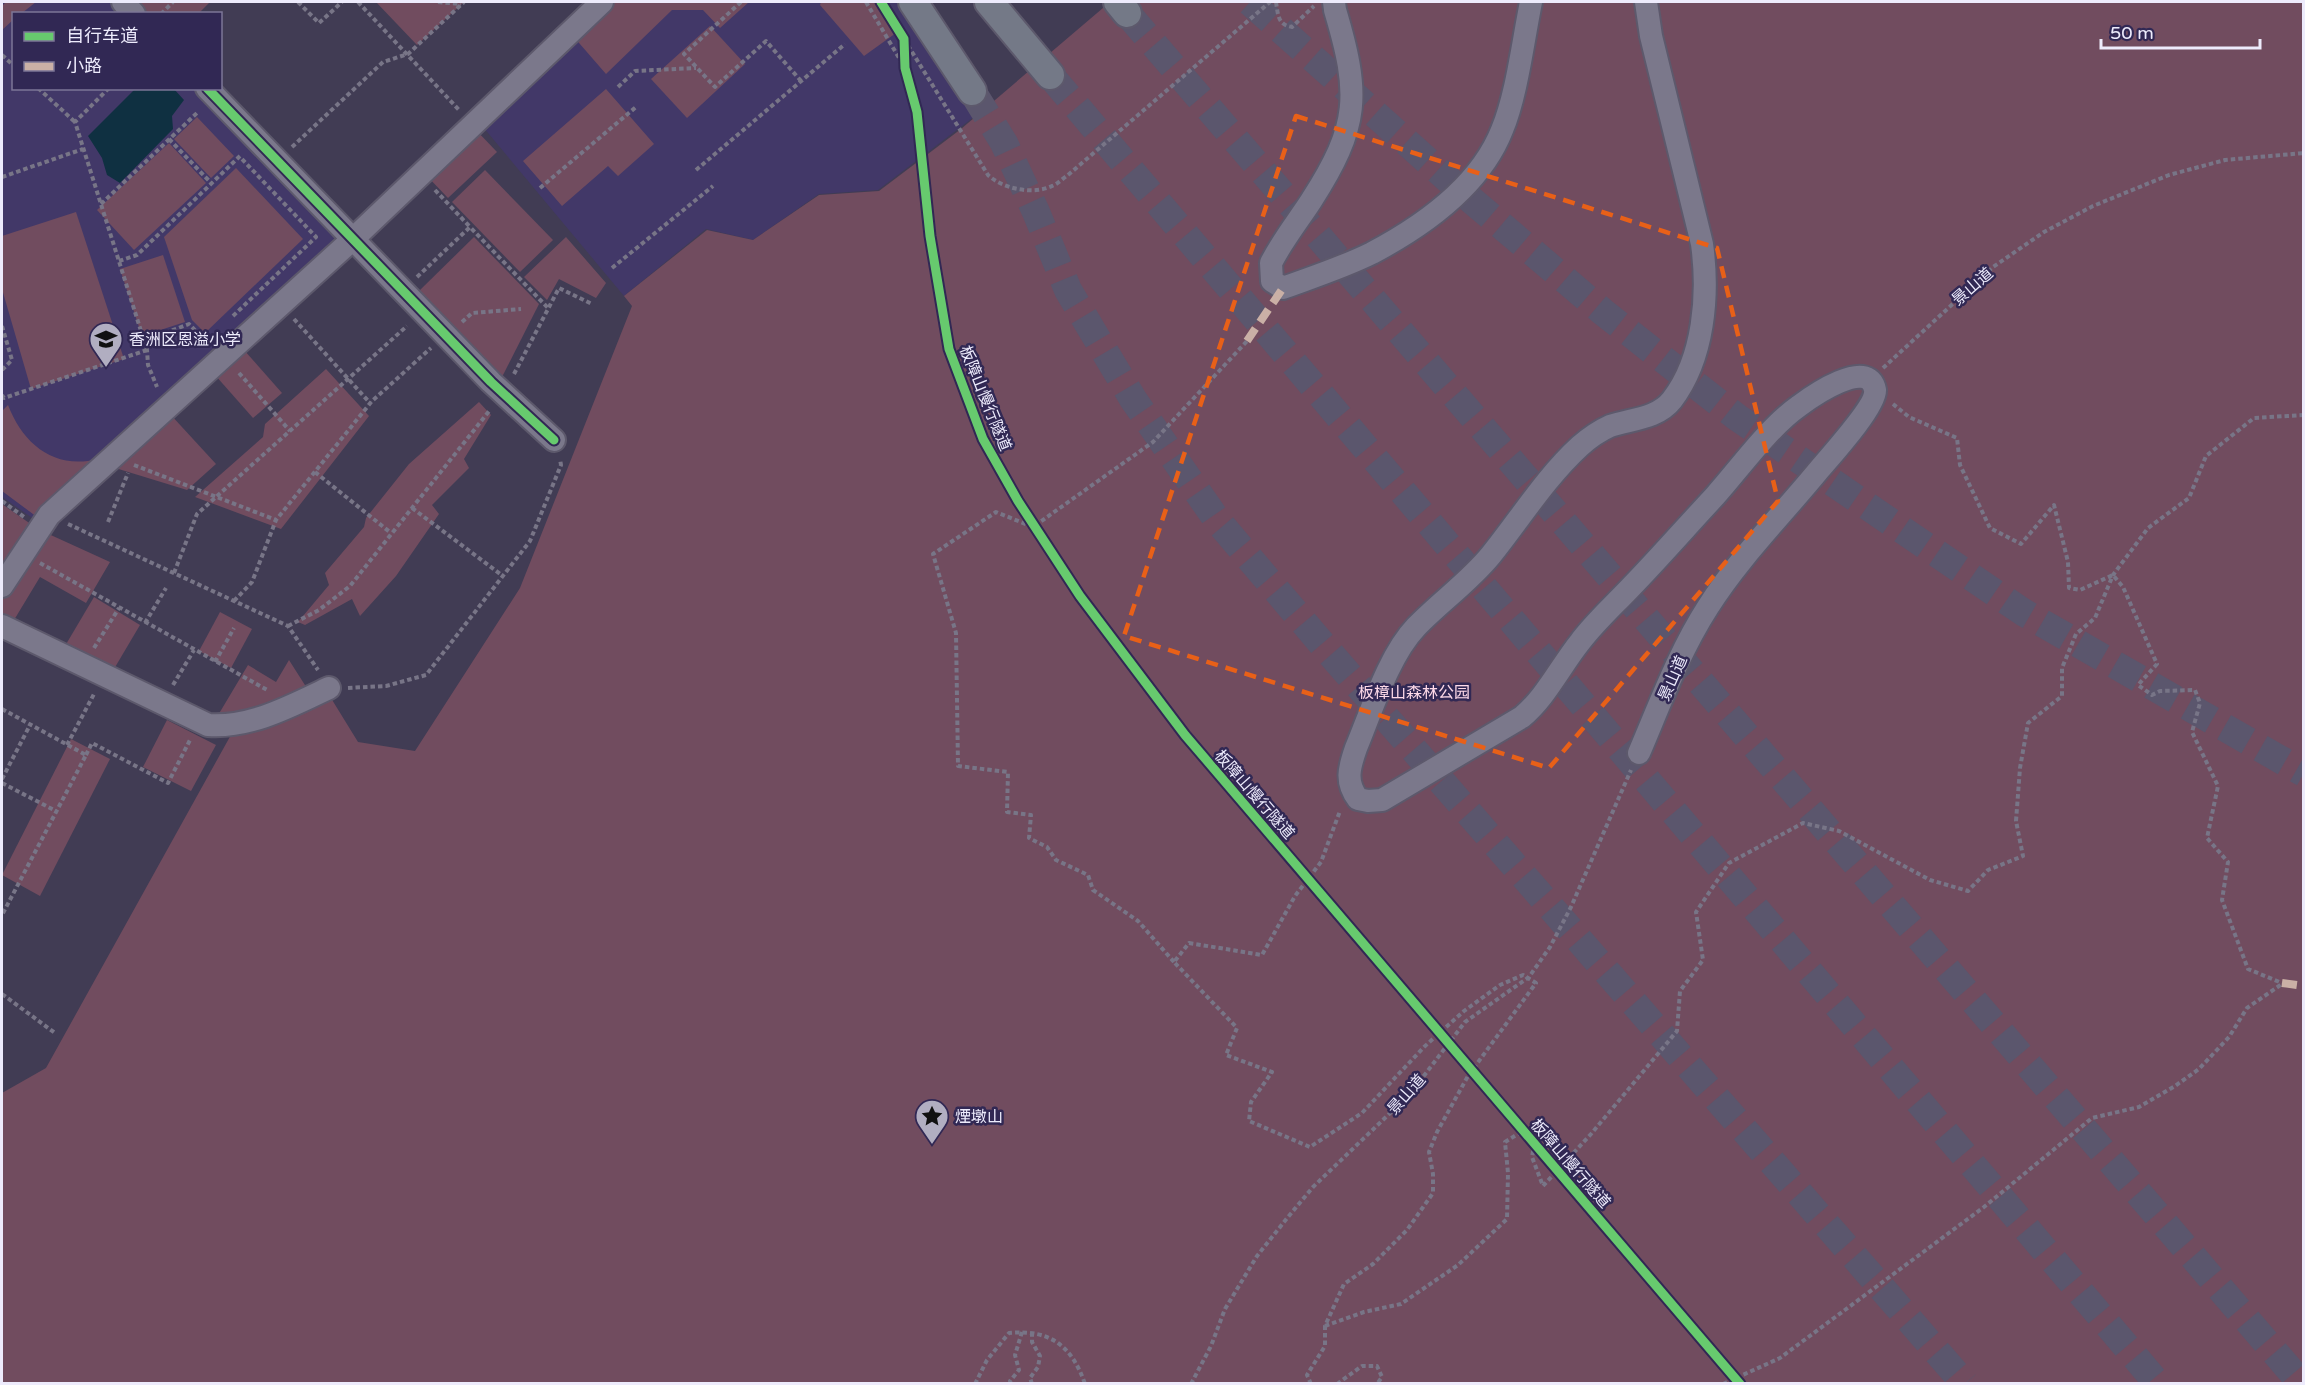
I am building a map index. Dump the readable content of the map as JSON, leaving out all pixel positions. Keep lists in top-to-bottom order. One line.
{"streets":{"street":["景山道"],"cycle path":["板障山慢行隧道"]},"parks":["板樟山森林公园"],"places":{"school or university":["香洲区恩溢小学"],"place":["煙墩山"]},"legend":["自行车道","小路"],"scale_bar":"50 m"}
